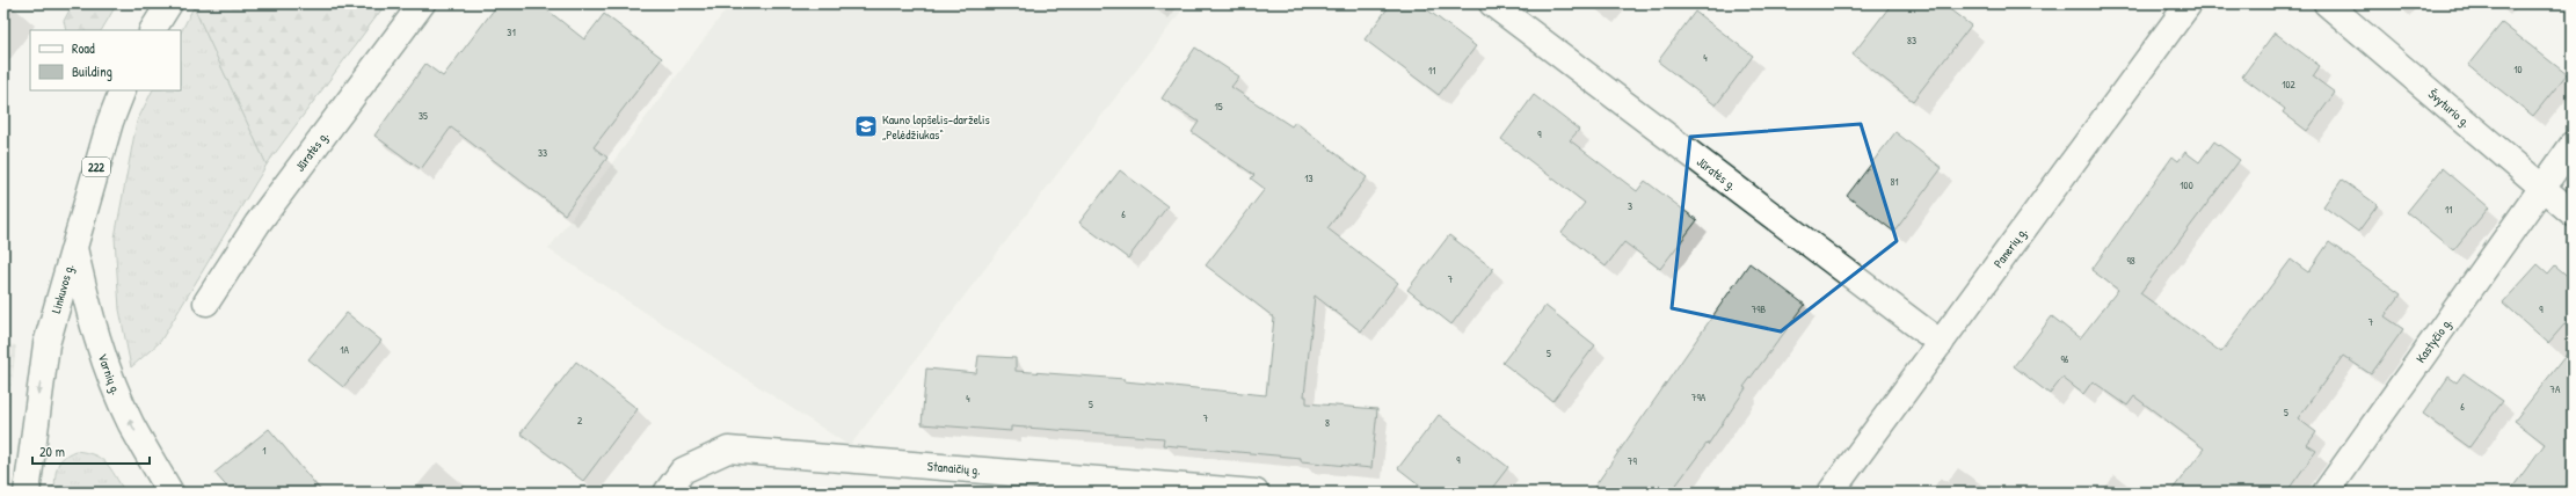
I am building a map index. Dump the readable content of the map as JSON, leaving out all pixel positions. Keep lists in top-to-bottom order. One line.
{"streets":{"street":["Švyturio g.","Jūratės g.","222","Panerių g.","Linkuvos g.","Kastyčio g.","Varnių g.","Stanaičių g."]},"crossings":[["Švyturio g.","Kastyčio g."],["Jūratės g.","Panerių g."],["Linkuvos g.","Varnių g."]],"one_way":["Linkuvos g.","Varnių g."],"places":{"school or university":["Kauno lopšelis-darželis „Pelėdžiukas“"]},"house_numbers":["31","83","4","10","11","102","15","35","9","33","13","81","100","3","11","6","98","7","79B","9","7","1A","5","96","7A","79A","4","5","6","5","7","2","8","1","9","79"],"legend":["Road","Building"],"scale_bar":"20 m"}
